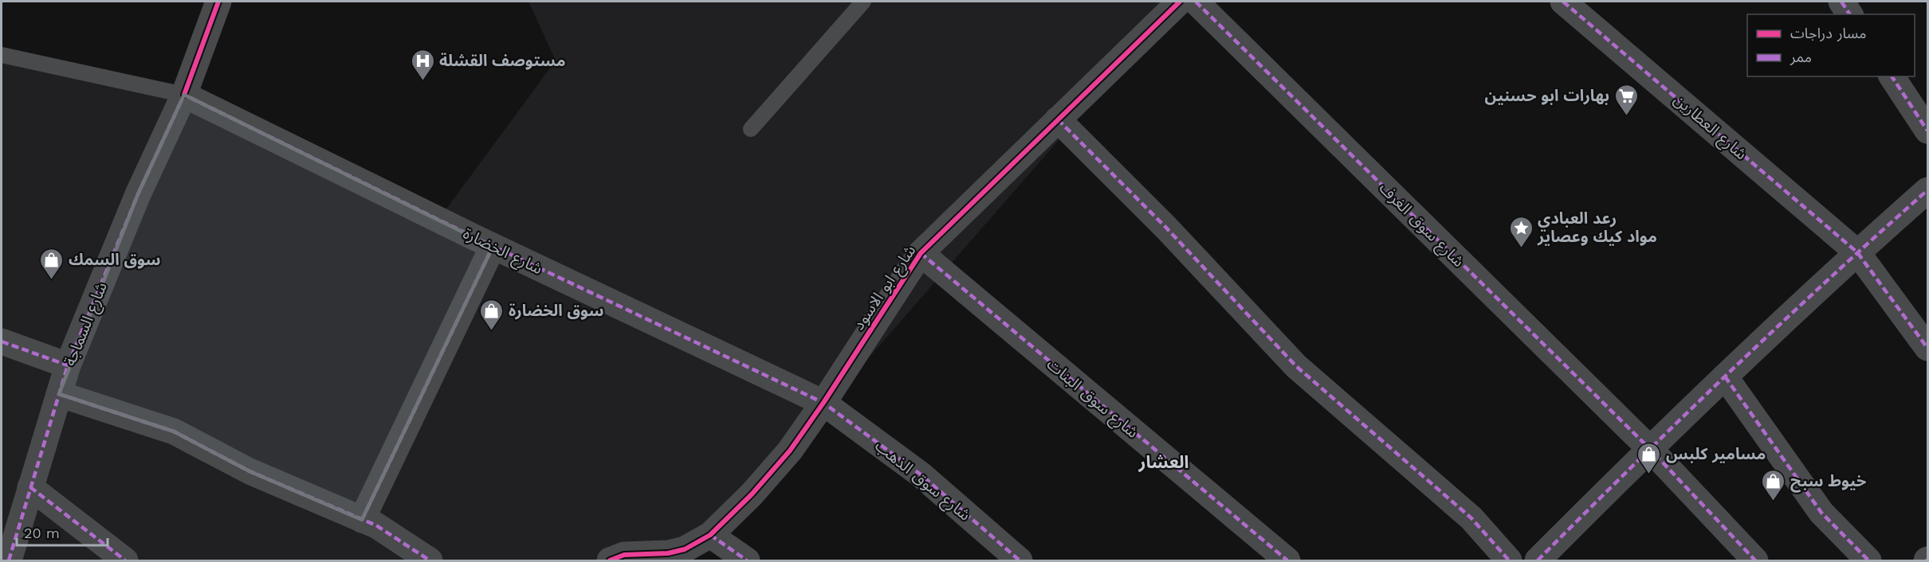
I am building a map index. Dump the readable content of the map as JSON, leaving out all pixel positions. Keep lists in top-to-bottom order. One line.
{"streets":{"street":["شارع العطارين","شارع سوق الغرف","شارع الخضارة","شارع ابو الاسود","شارع السماجة","شارع سوق البنات","شارع سوق الذهب"]},"crossings":[["شارع الخضارة","شارع ابو الاسود"],["شارع الخضارة","شارع السماجة"],["شارع الخضارة","شارع سوق الذهب"],["شارع ابو الاسود","شارع سوق البنات"],["شارع ابو الاسود","شارع سوق الذهب"]],"districts":["العشار"],"places":{"hospital":["مستوصف القشلة"],"supermarket":["بهارات ابو حسنين"],"place":["رعد العبادي مواد كيك وعصاير"],"shop":["سوق السمك","سوق الخضارة","مسامير كلبس","خيوط سبح"]},"legend":["مسار دراجات","ممر"],"scale_bar":"20 m"}
